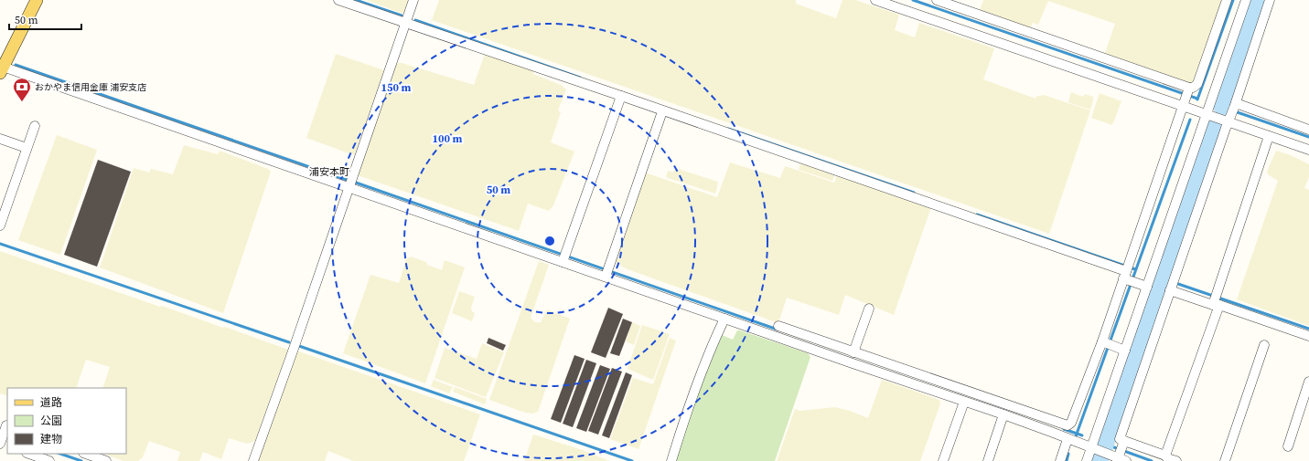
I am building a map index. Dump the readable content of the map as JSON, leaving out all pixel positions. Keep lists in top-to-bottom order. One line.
{"districts":["浦安本町"],"places":{"bank":["おかやま信用金庫 浦安支店"]},"legend":["道路","公園","建物"],"scale_bar":"50 m","rings":["150 m","100 m","50 m"]}
